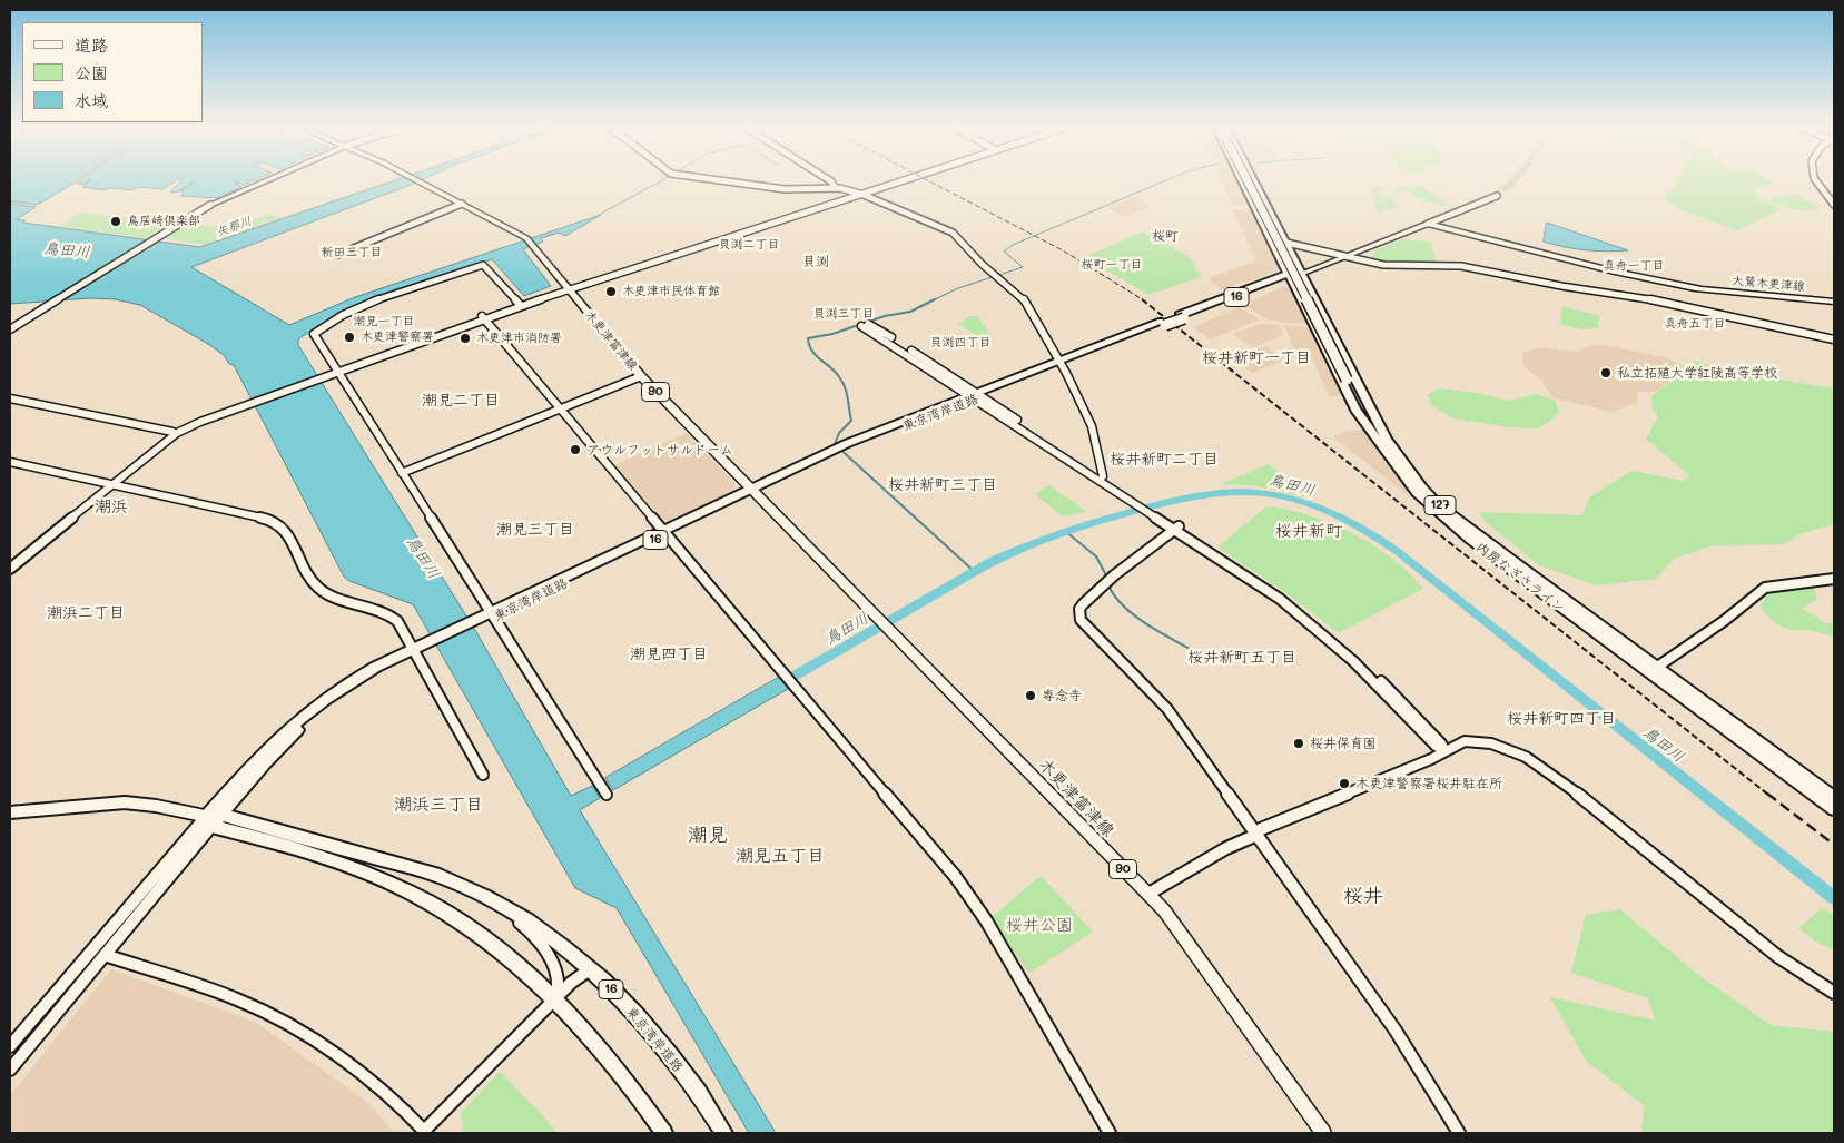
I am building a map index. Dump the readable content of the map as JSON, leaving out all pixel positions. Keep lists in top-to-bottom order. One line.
{"streets":{"highway":["16","東京湾岸道路","127","内房なぎさライン"],"main road":["大鷲木更津線","木更津富津線","90"]},"crossings":[["木更津富津線","東京湾岸道路"],["東京湾岸道路","127"],["東京湾岸道路","内房なぎさライン"],["127","内房なぎさライン"]],"districts":["桜町","貝渕二丁目","新田三丁目","貝渕","桜町一丁目","真舟一丁目","貝渕三丁目","潮見一丁目","真舟五丁目","貝渕四丁目","桜井新町一丁目","潮見二丁目","桜井新町二丁目","桜井新町三丁目","潮浜","潮見三丁目","桜井新町","潮浜二丁目","潮見四丁目","桜井新町五丁目","桜井新町四丁目","潮浜三丁目","潮見","潮見五丁目","桜井"],"water":["矢那川","鳥田川"],"parks":["桜井公園"],"places":["鳥居崎倶楽部","木更津市民体育館","木更津警察署","木更津市消防署","私立拓殖大学紅陵高等学校","アウルフットサルドーム","専念寺","桜井保育園","木更津警察署桜井駐在所"],"legend":["道路","公園","水域"]}
